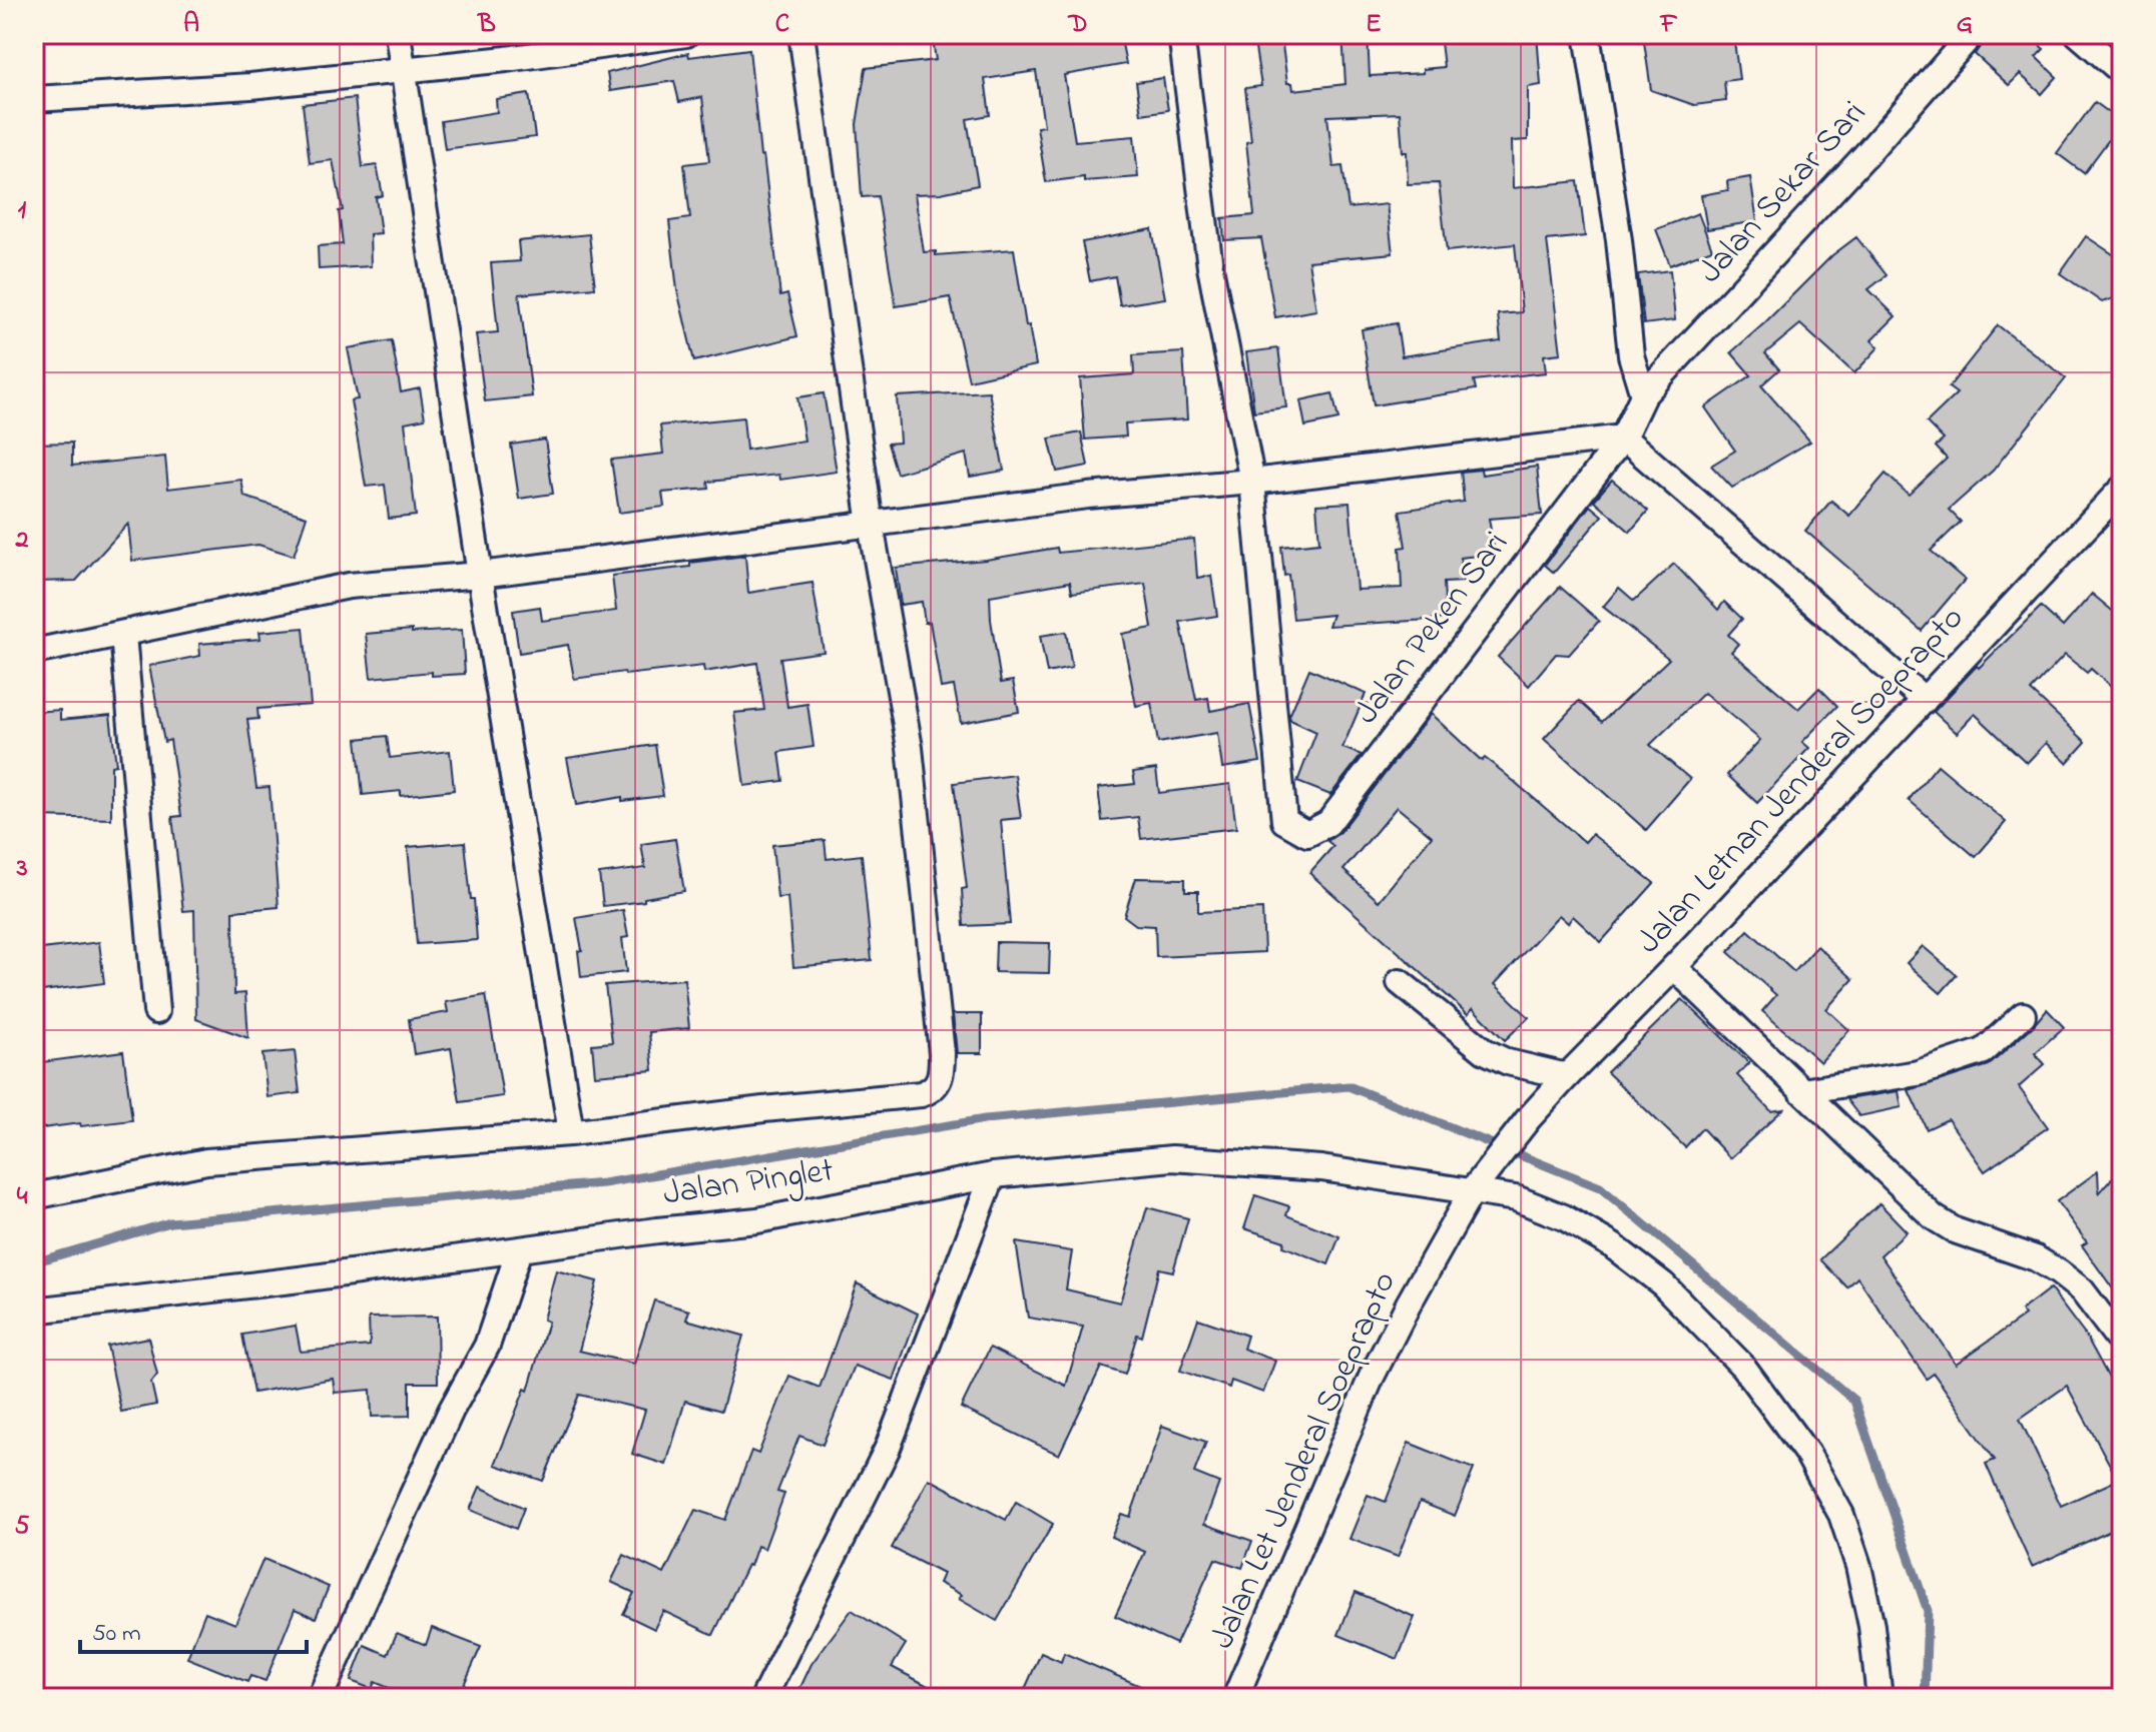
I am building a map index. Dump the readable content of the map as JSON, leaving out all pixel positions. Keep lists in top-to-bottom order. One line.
{"streets":{"street":["Jalan Sekar Sari","Jalan Peken Sari","Jalan Letnan Jenderal Soeprapto","Jalan Pinglet","Jalan Let Jenderal Soeprapto"]},"crossings":[["Jalan Sekar Sari","Jalan Peken Sari"],["Jalan Letnan Jenderal Soeprapto","Jalan Let Jenderal Soeprapto"],["Jalan Pinglet","Jalan Let Jenderal Soeprapto"]],"scale_bar":"50 m","grid":{"columns":["A","B","C","D","E","F","G"],"rows":["1","2","3","4","5"]}}
